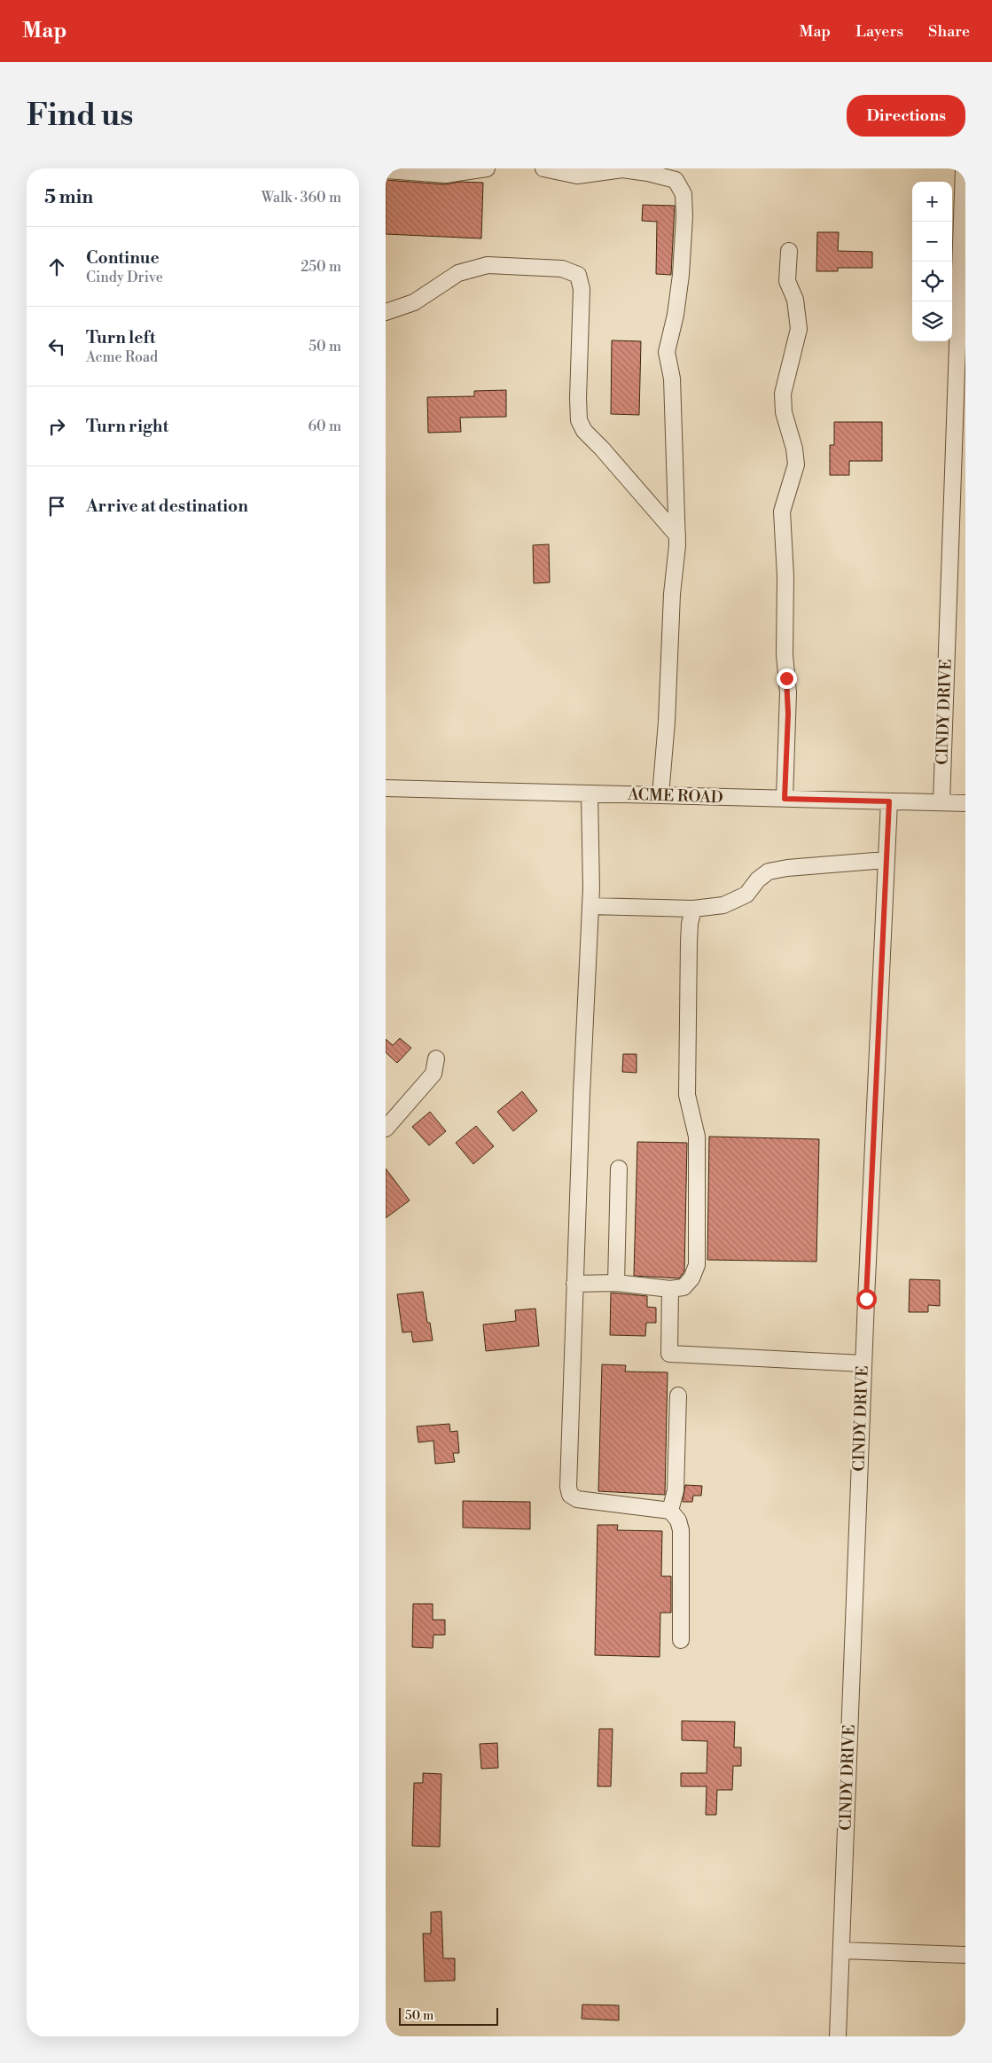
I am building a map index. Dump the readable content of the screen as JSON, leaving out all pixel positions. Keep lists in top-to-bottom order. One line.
{"streets":{"street":["CINDY DRIVE","ACME ROAD"]},"crossings":[["CINDY DRIVE","ACME ROAD"]],"scale_bar":"50 m","page":{"header":"Map","nav":["Map","Layers","Share"],"buttons":"Directions","title":"Find us","heading":["5 min","Walk · 360 m"],"map_buttons":["+","−"],"list":[["Continue","Cindy Drive","250 m"],["Turn left","Acme Road","50 m"],["Turn right","60 m"],"Arrive at destination"],"scale":"50 m"}}
